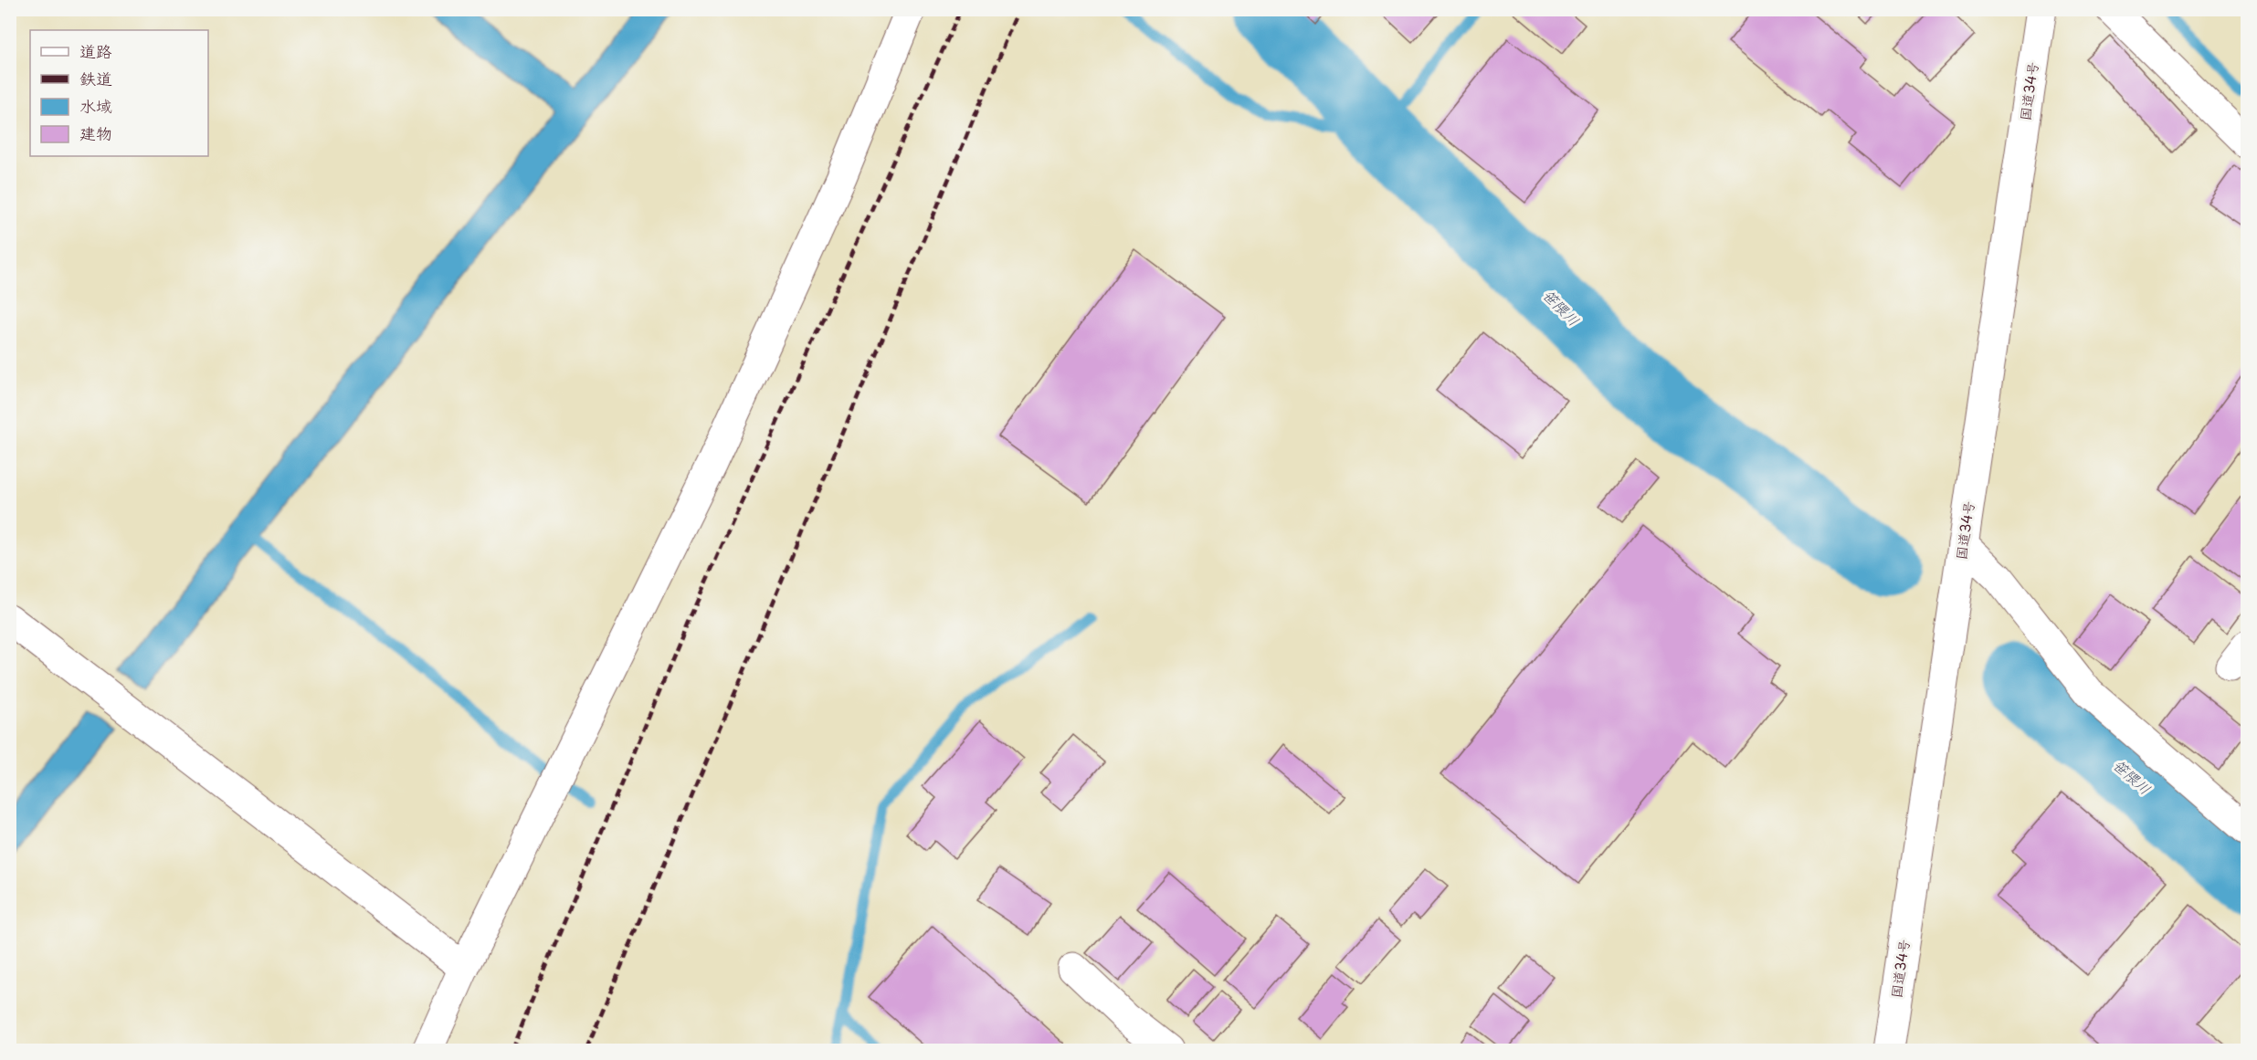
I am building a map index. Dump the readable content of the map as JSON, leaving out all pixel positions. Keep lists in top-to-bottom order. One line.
{"streets":{"main road":["国道34号"]},"water":["笹隈川"],"legend":["道路","鉄道","水域","建物"]}
